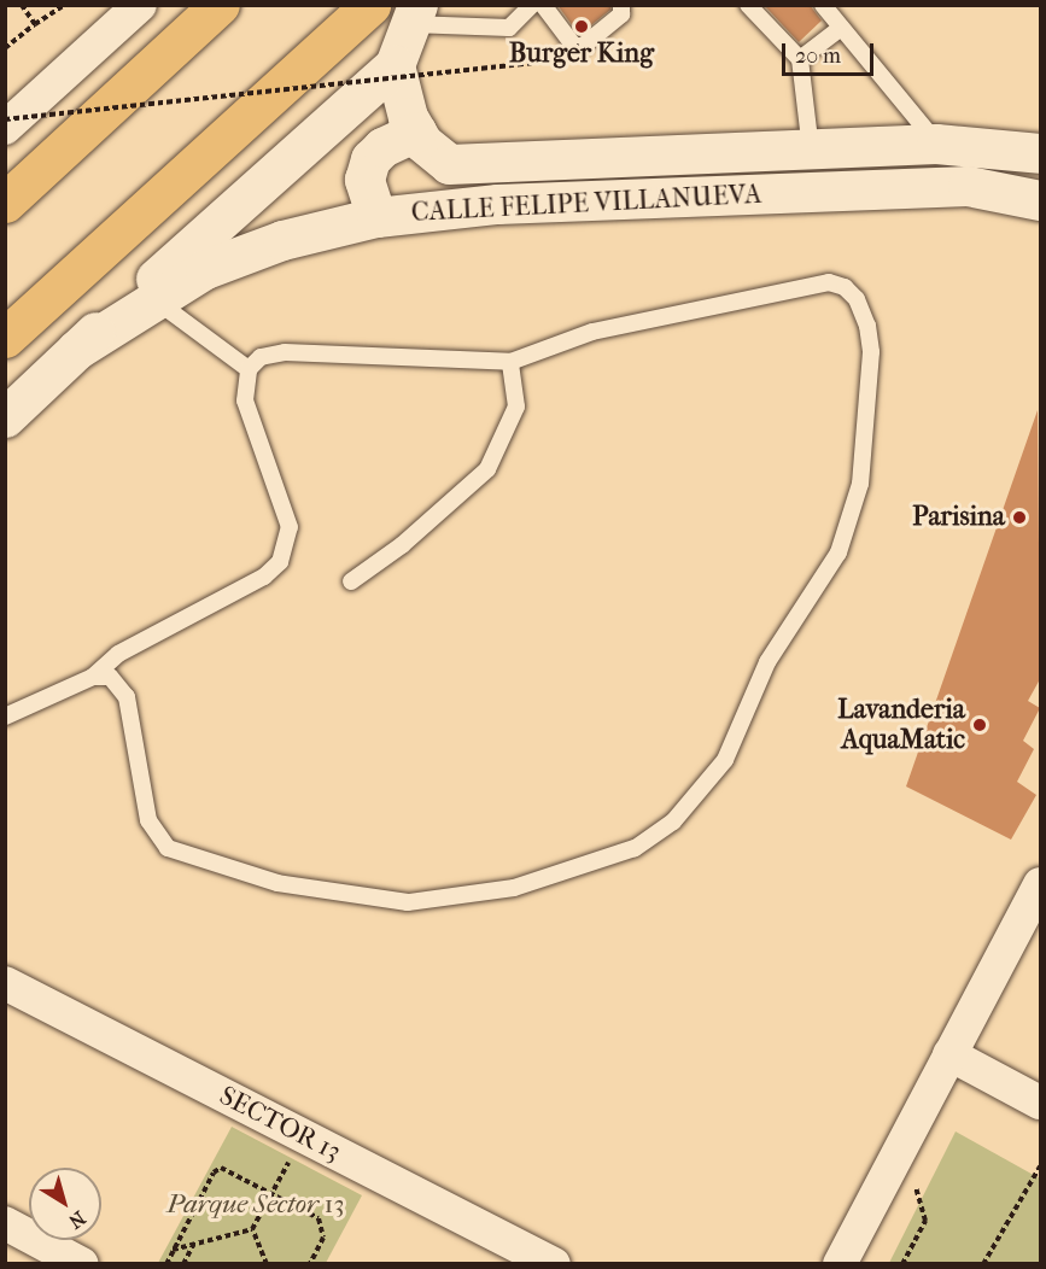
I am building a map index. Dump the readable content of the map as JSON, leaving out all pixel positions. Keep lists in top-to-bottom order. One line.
{"streets":{"main road":["CALLE FELIPE VILLANUEVA"],"street":["SECTOR 13"]},"parks":["Parque Sector 13"],"places":["Burger King","Parisina","Lavanderia AquaMatic"],"scale_bar":"20 m","north":"bottom right"}
